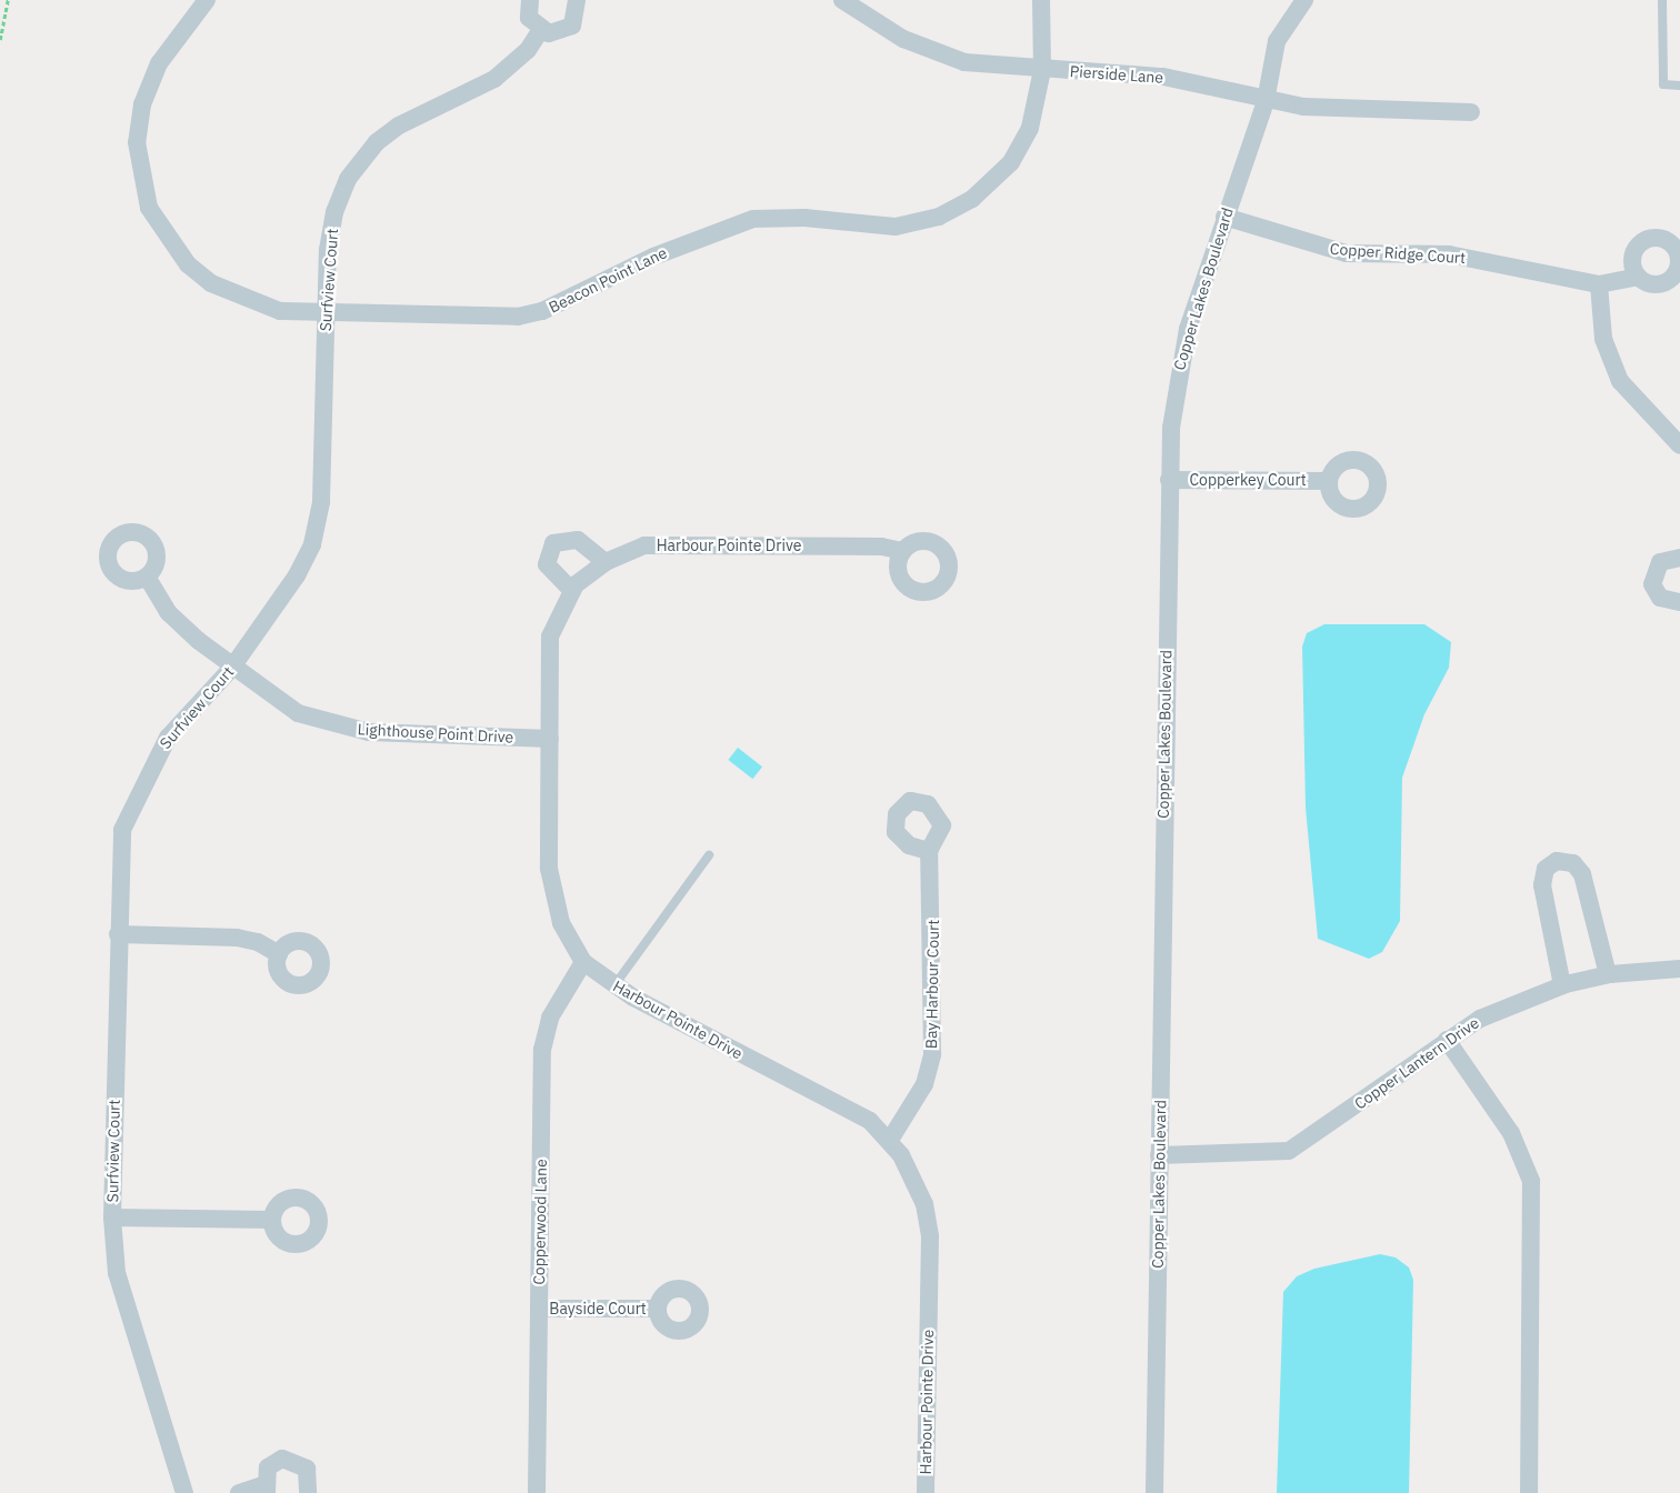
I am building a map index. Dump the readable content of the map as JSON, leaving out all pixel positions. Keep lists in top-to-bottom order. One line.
{"streets":{"street":["Pierside Lane","Copper Ridge Court","Surfview Court","Beacon Point Lane","Copper Lakes Boulevard","Copperkey Court","Harbour Pointe Drive","Lighthouse Point Drive","Bay Harbour Court","Copper Lantern Drive","Copperwood Lane","Bayside Court"]},"crossings":[["Pierside Lane","Beacon Point Lane"],["Pierside Lane","Copper Lakes Boulevard"],["Copper Ridge Court","Copper Lakes Boulevard"],["Surfview Court","Beacon Point Lane"],["Surfview Court","Lighthouse Point Drive"],["Copper Lakes Boulevard","Copperkey Court"],["Copper Lakes Boulevard","Copper Lantern Drive"],["Harbour Pointe Drive","Lighthouse Point Drive"],["Harbour Pointe Drive","Bay Harbour Court"],["Harbour Pointe Drive","Copperwood Lane"],["Copperwood Lane","Bayside Court"]]}
